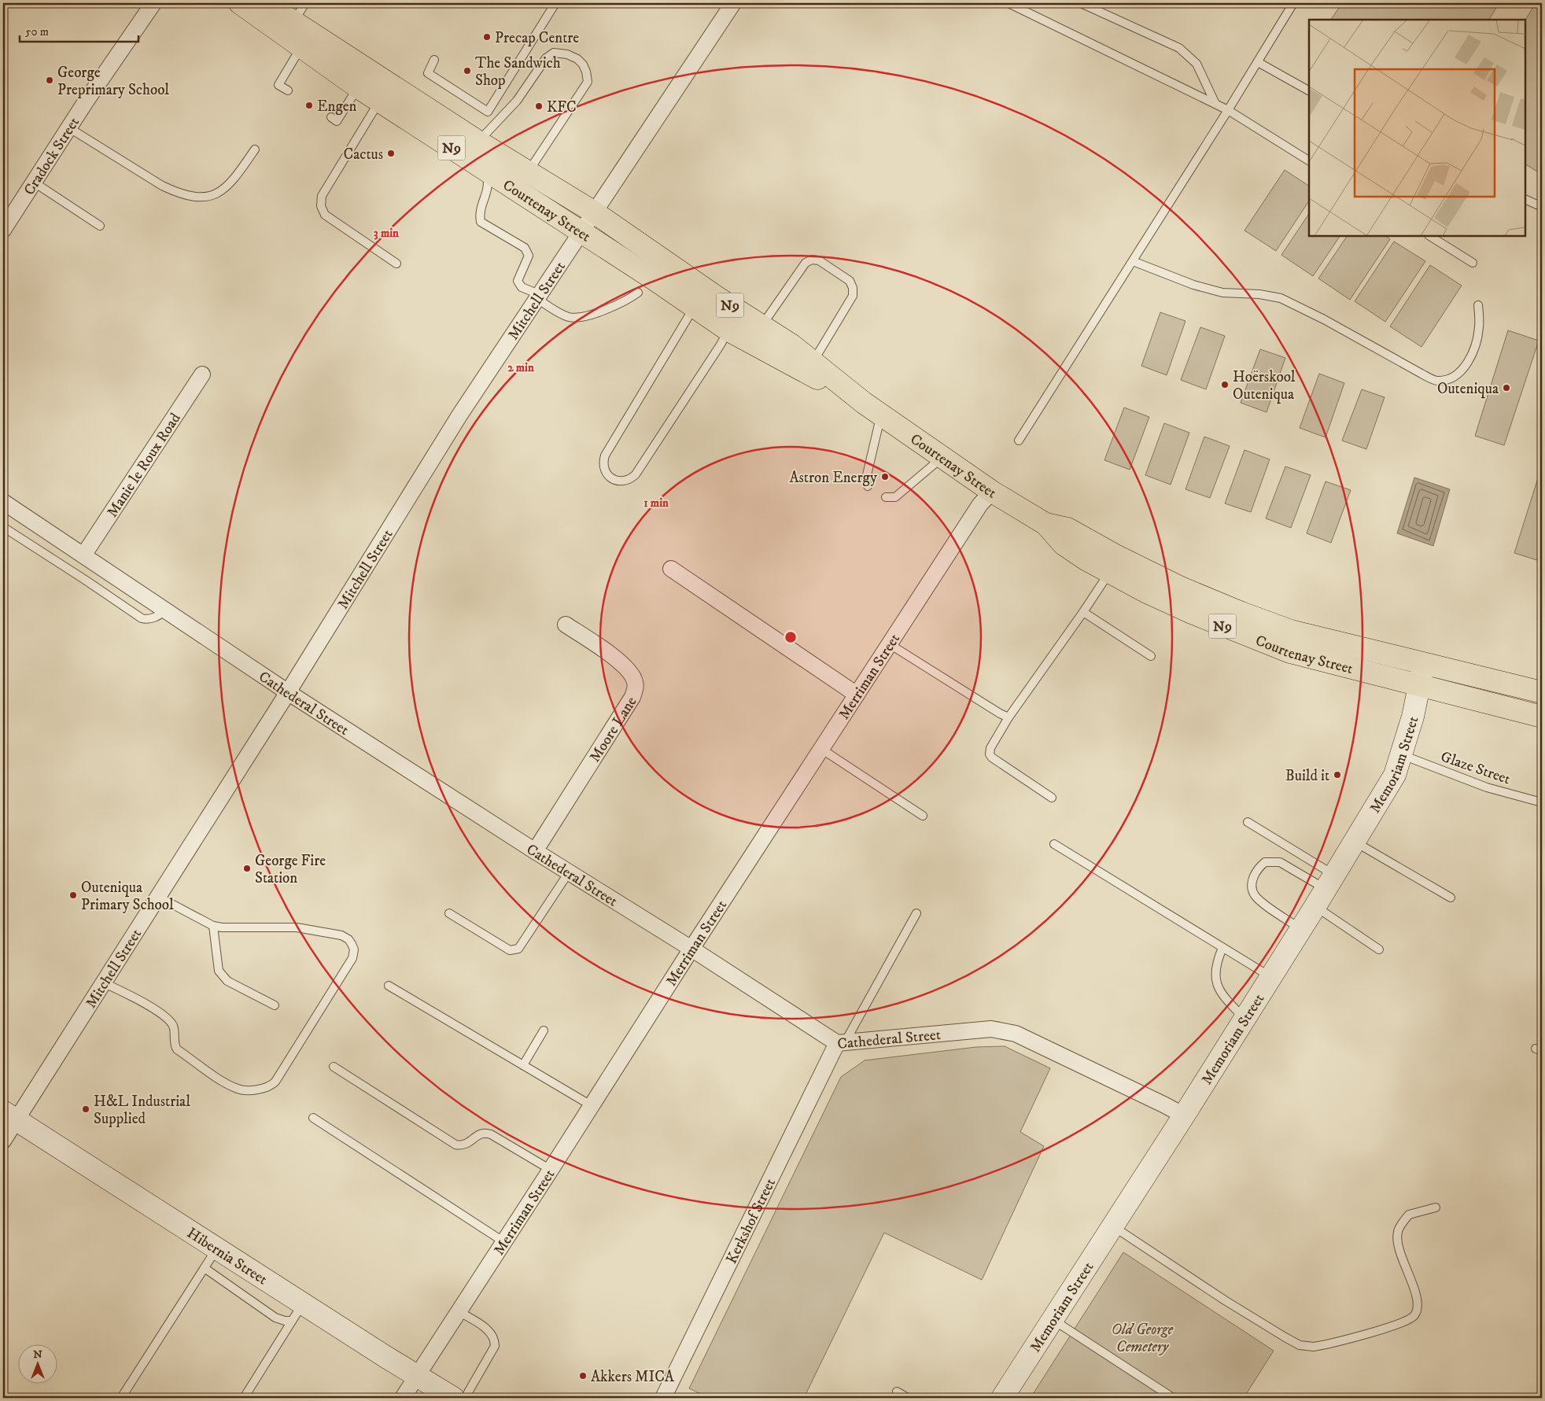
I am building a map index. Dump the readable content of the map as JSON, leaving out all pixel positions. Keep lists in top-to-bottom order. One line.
{"streets":{"highway":["N9","Courtenay Street"],"street":["Cradock Street","Mitchell Street","Manie le Roux Road","Merriman Street","Cathederal Street","Moore Lane","Memoriam Street","Kerkshof Street","Hibernia Street"],"lane":["Glaze Street"]},"crossings":[["Courtenay Street","Mitchell Street"],["Courtenay Street","Merriman Street"],["Courtenay Street","Memoriam Street"],["Mitchell Street","Cathederal Street"],["Mitchell Street","Hibernia Street"],["Manie le Roux Road","Cathederal Street"],["Merriman Street","Cathederal Street"],["Merriman Street","Hibernia Street"],["Cathederal Street","Moore Lane"],["Cathederal Street","Memoriam Street"],["Cathederal Street","Kerkshof Street"],["Memoriam Street","Glaze Street"]],"parks":["Old George Cemetery"],"places":["Precap Centre","The Sandwich Shop","George Preprimary School","Engen","KFC","Cactus","Hoërskool Outeniqua","Outeniqua","Astron Energy","Build it","George Fire Station","Outeniqua Primary School","H&L Industrial Supplied","Akkers MICA"],"scale_bar":"50 m","north":"top","rings":["3 min","2 min","1 min"]}
